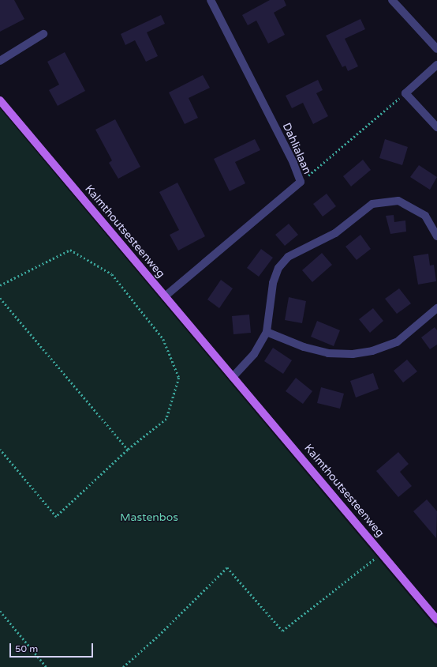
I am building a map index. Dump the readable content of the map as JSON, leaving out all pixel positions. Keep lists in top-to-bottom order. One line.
{"streets":{"main road":["Kalmthoutsesteenweg"],"street":["Dahlialaan"]},"crossings":[["Dahlialaan","Kalmthoutsesteenweg"]],"parks":["Mastenbos"],"scale_bar":"50 m"}
